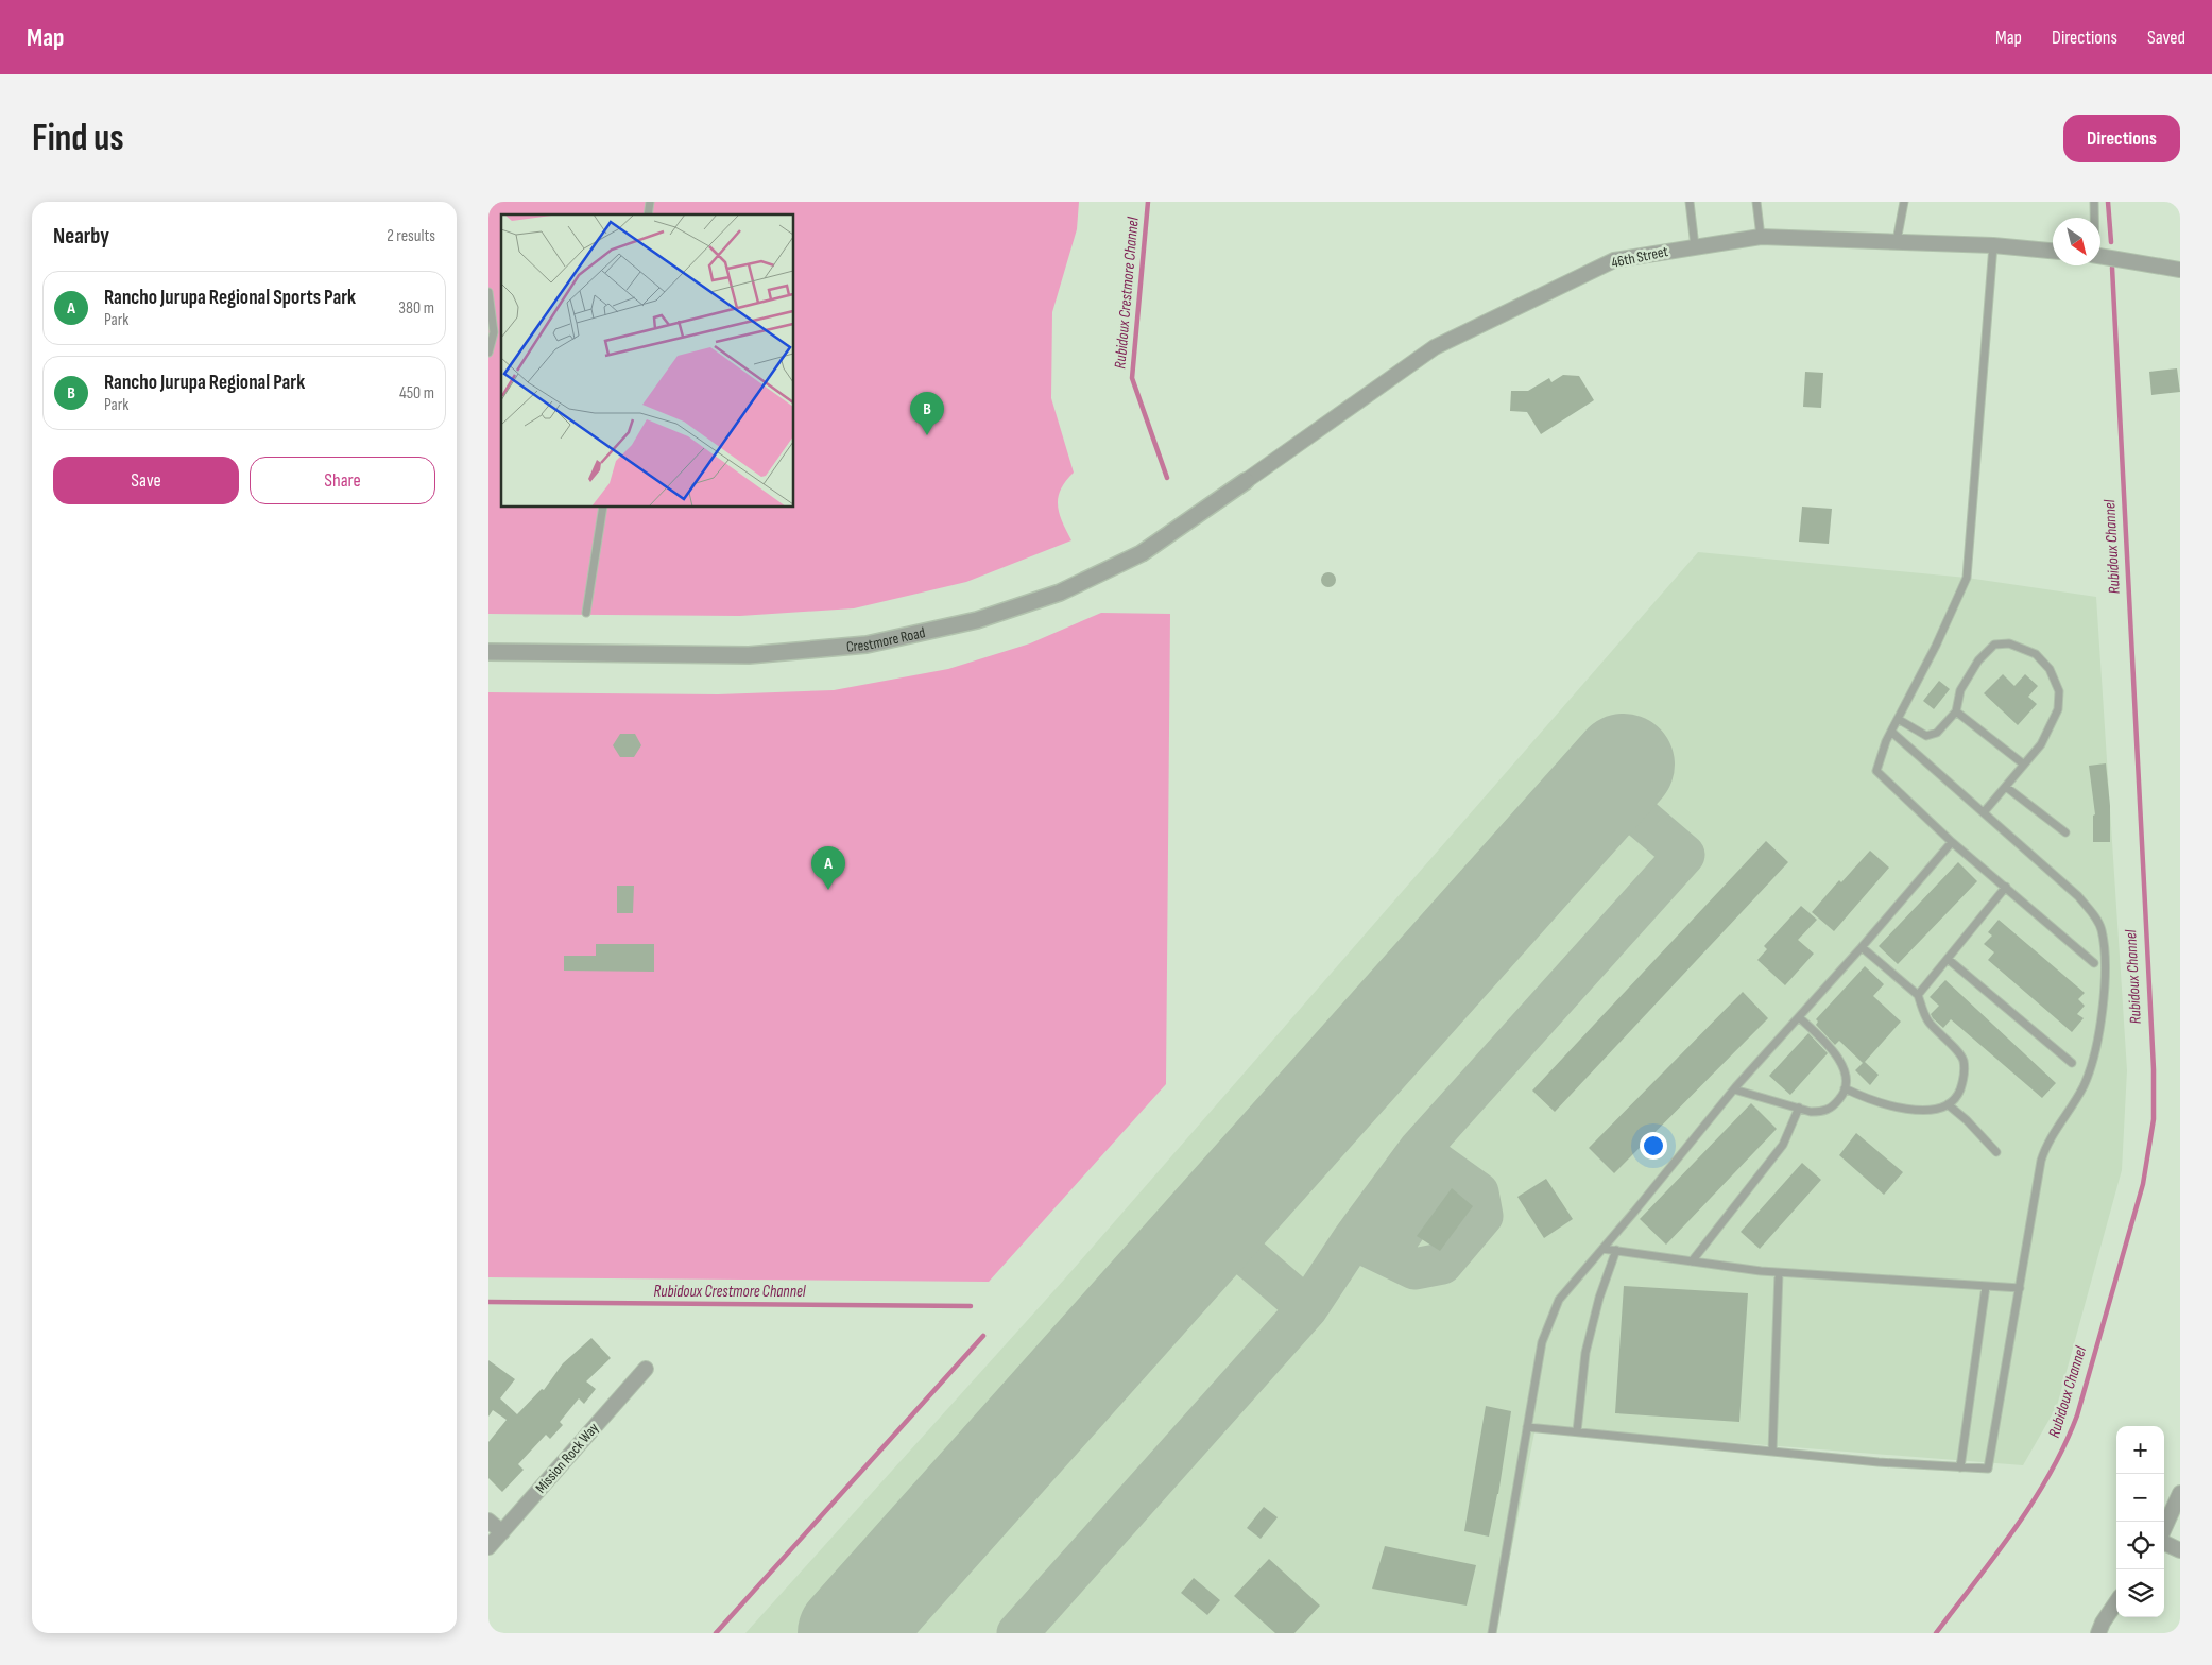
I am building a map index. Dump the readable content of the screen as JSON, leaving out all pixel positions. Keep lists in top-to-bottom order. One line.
{"streets":{"street":["46th Street","Crestmore Road","Mission Rock Way"]},"crossings":[["46th Street","Crestmore Road"]],"water":["Rubidoux Crestmore Channel","Rubidoux Channel"],"north":"bottom right","page":{"header":"Map","nav":["Map","Directions","Saved"],"buttons":["Directions",["Save","Share"]],"title":"Find us","heading":["Nearby","2 results"],"list":[{"mark":"A","name":"Rancho Jurupa Regional Sports Park","note":"Park","value":"380 m"},{"mark":"B","name":"Rancho Jurupa Regional Park","note":"Park","value":"450 m"}],"pins":["B","A"],"map_buttons":["+","−"]}}
